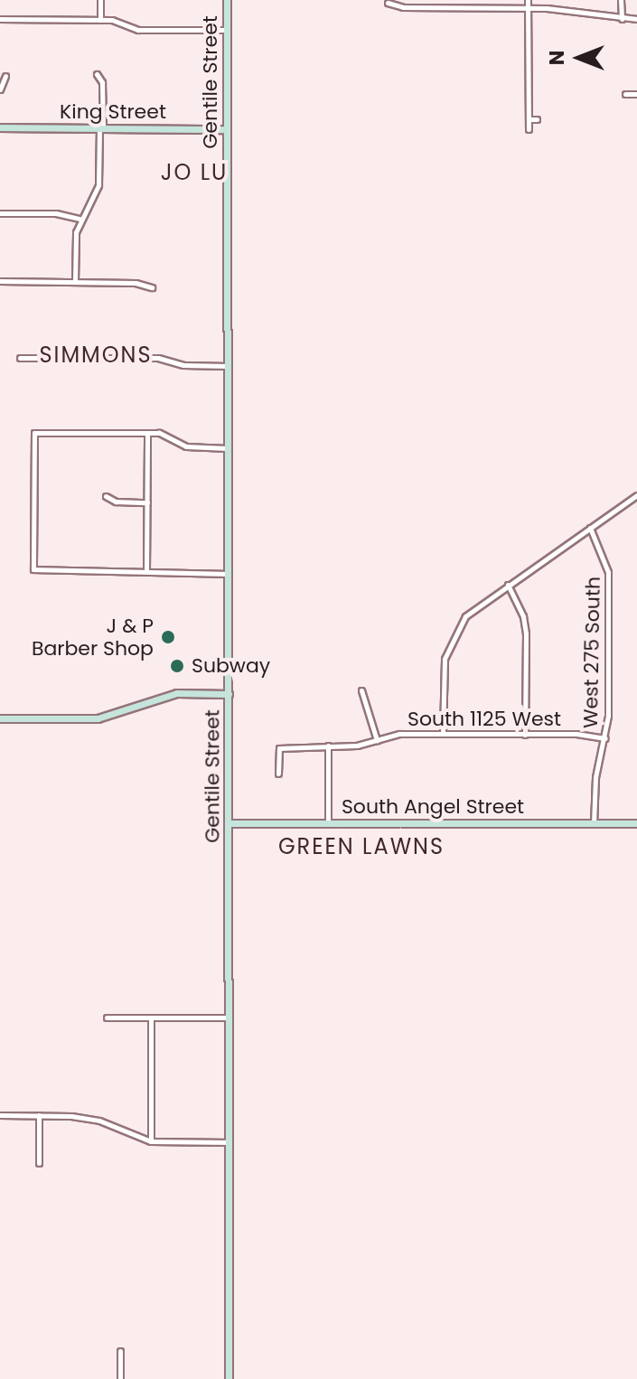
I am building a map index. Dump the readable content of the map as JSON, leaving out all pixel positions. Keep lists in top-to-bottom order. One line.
{"streets":{"main road":["Gentile Street","King Street","South Angel Street"],"street":["West 275 South","South 1125 West"]},"crossings":[["Gentile Street","King Street"],["Gentile Street","South Angel Street"],["West 275 South","South 1125 West"],["West 275 South","South Angel Street"]],"districts":["JO LU","SIMMONS","GREEN LAWNS"],"places":["J & P Barber Shop","Subway"],"north":"left"}
